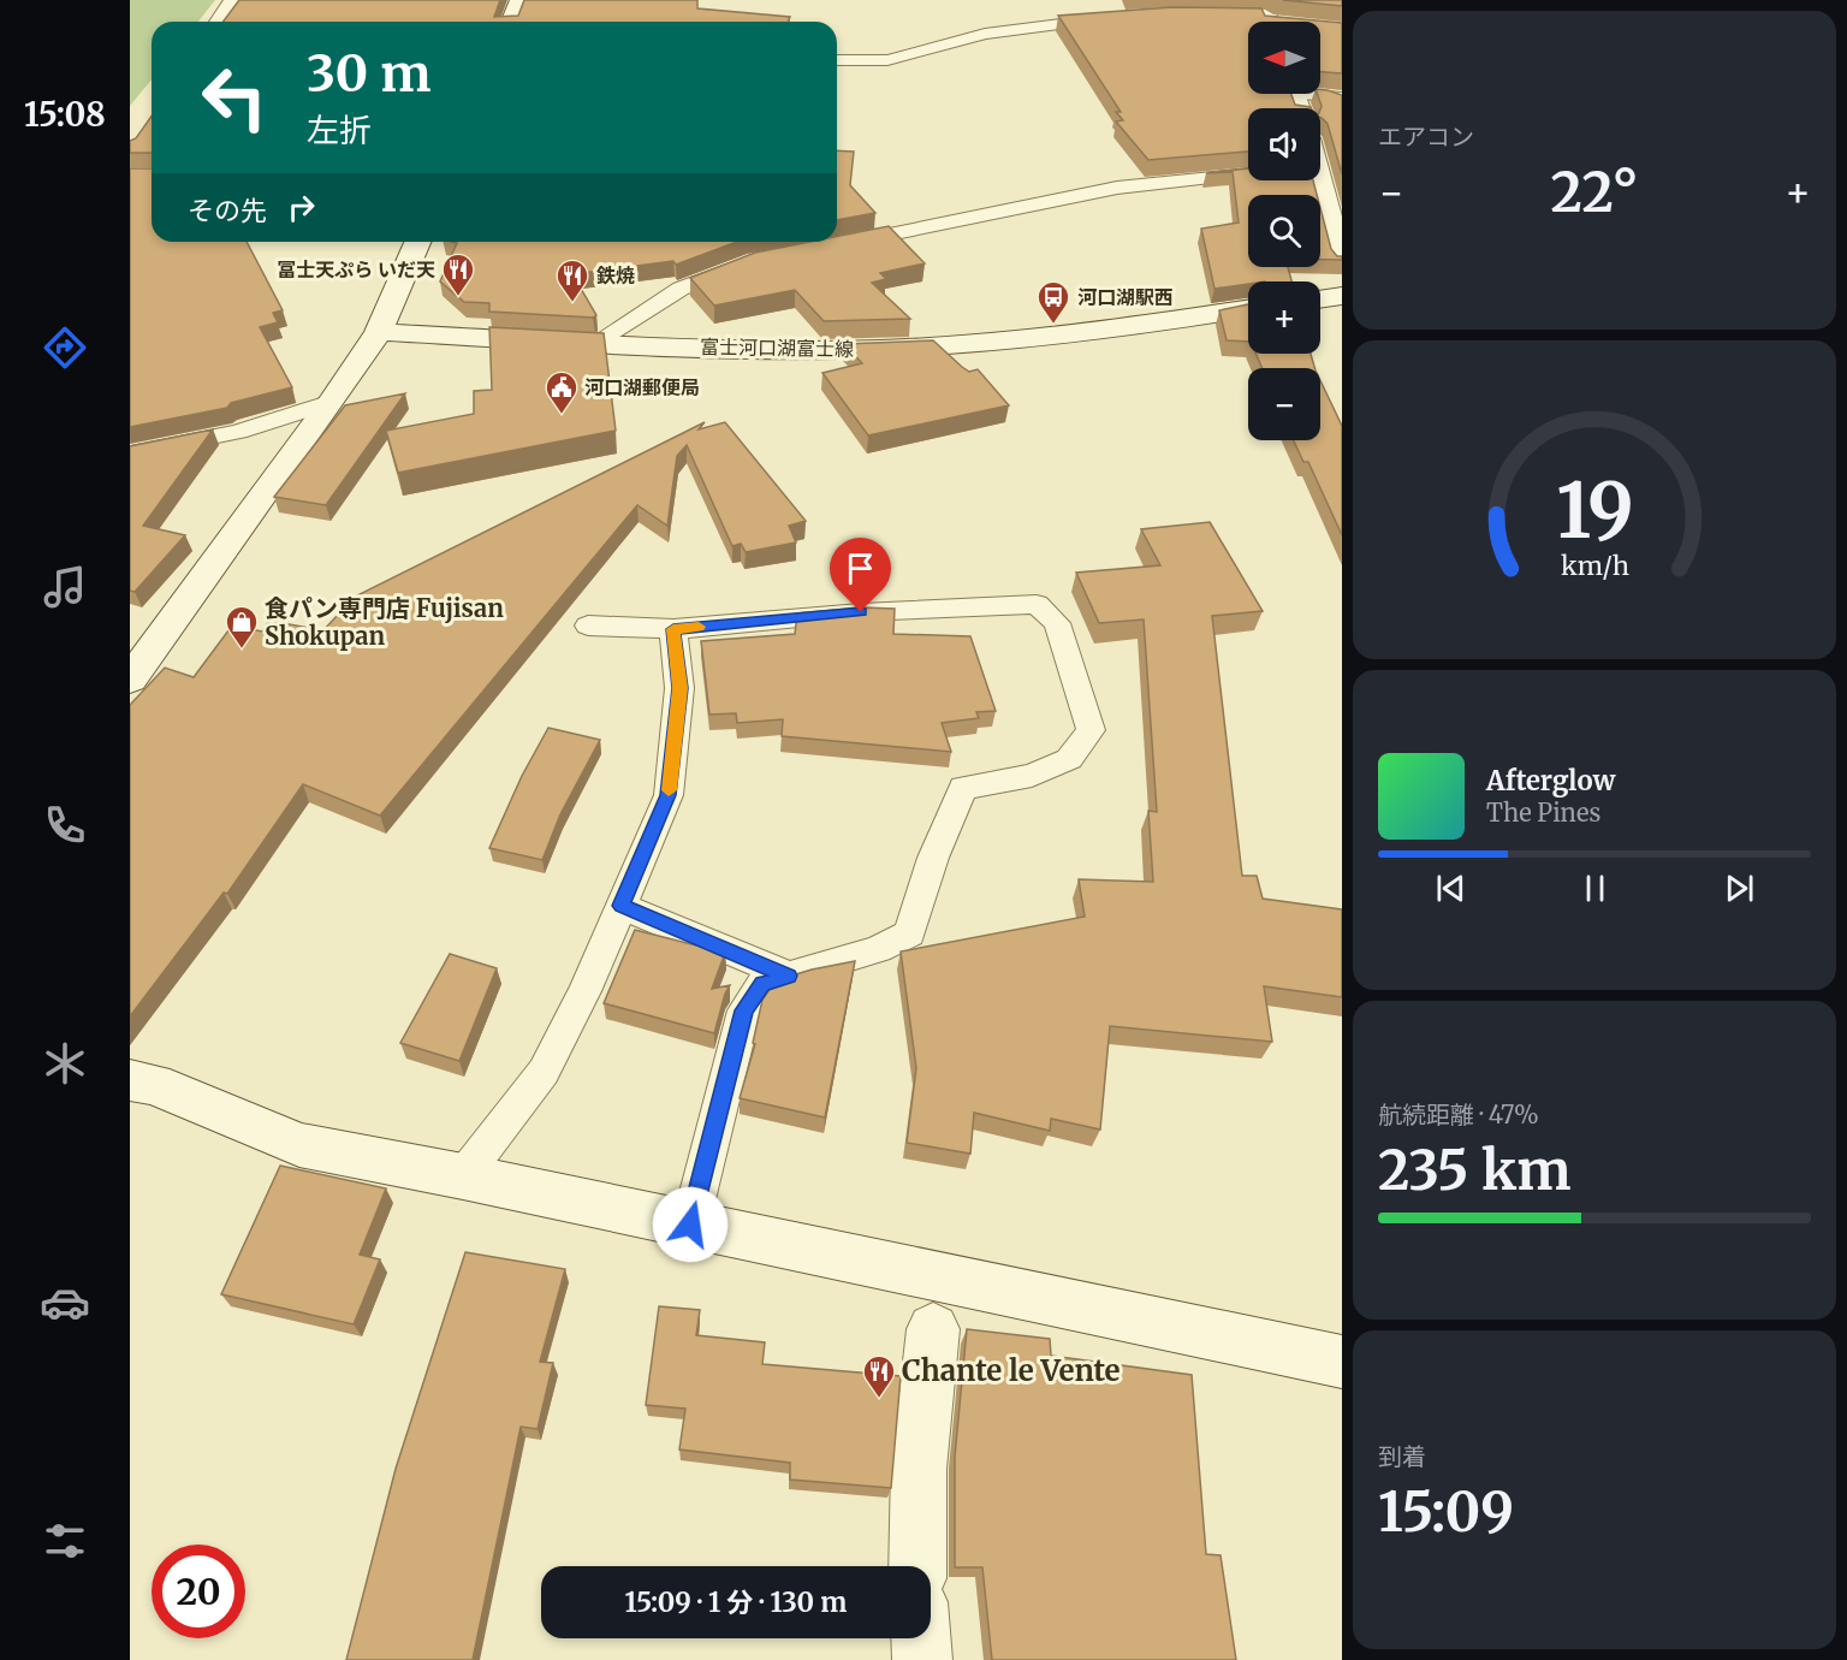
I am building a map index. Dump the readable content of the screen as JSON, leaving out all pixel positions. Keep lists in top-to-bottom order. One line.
{"streets":{"street":["富士河口湖富士線"]},"places":{"restaurant":["冨士天ぷら いだ天","鉄焼","Chante le Vente"],"bus stop":["河口湖駅西"],"public building":["河口湖郵便局"],"shop":["食パン専門店 Fujisan Shokupan"]},"north":"left","page":{"tabs":"15:08","tile":["エアコン",["航続距離 · 47%","235 km"],["到着","15:09"]],"map_buttons":["+","−"],"turn":["30 m","左折"],"heat":["−","22°","+"],"then":"その先","song":["Afterglow","The Pines"],"limit":"20","trip":"15:09 · 1 分 · 130 m","gauge":["19","km/h"]}}
